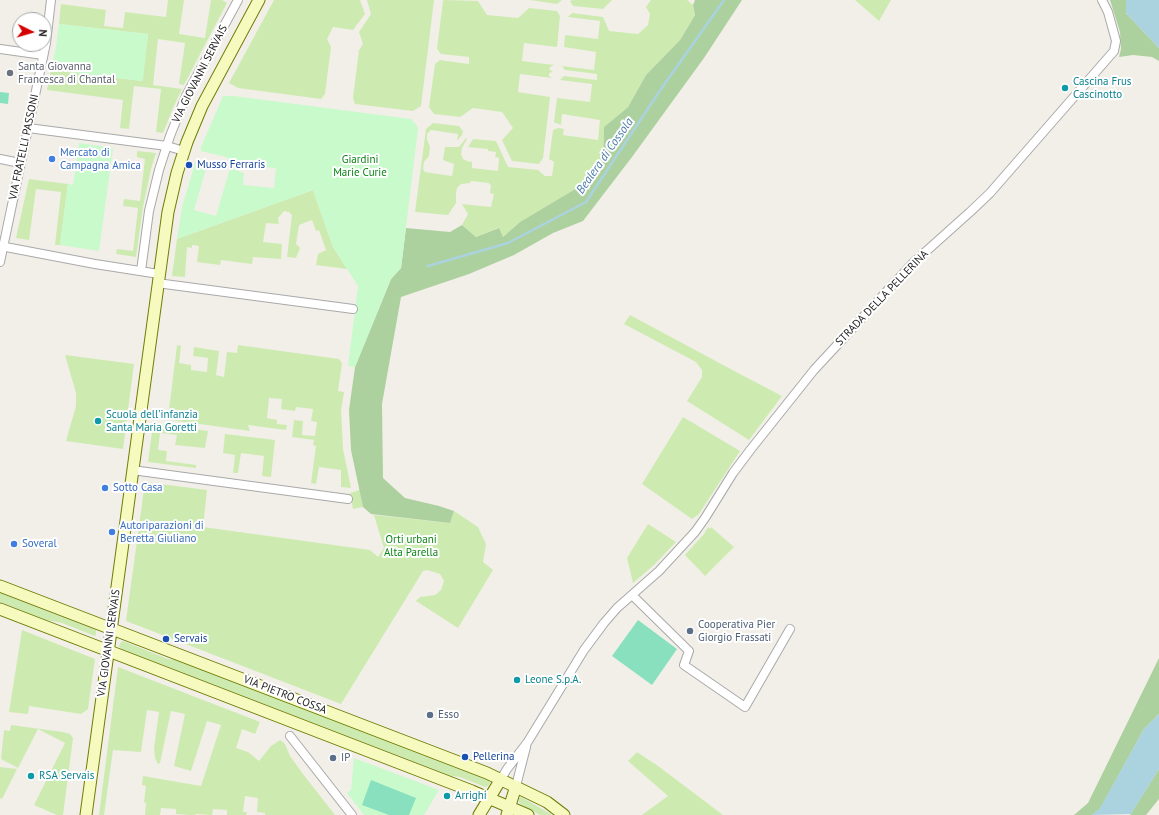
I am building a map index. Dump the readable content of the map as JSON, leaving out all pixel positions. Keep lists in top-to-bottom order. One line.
{"streets":{"main road":["VIA GIOVANNI SERVAIS","VIA PIETRO COSSA"],"street":["VIA FRATELLI PASSONI","STRADA DELLA PELLERINA"]},"crossings":[["VIA GIOVANNI SERVAIS","VIA PIETRO COSSA"],["STRADA DELLA PELLERINA","VIA PIETRO COSSA"]],"water":["Bealera di Cossola"],"parks":["Giardini Marie Curie","Orti urbani Alta Parella"],"places":["Santa Giovanna Francesca di Chantal","Cascina Frus Cascinotto","Mercato di Campagna Amica","Musso Ferraris","Scuola dell'infanzia Santa Maria Goretti","Sotto Casa","Autoriparazioni di Beretta Giuliano","Soveral","Cooperativa Pier Giorgio Frassati","Servais","Leone S.p.A.","Esso","Pellerina","IP","RSA Servais","Arrighi"],"north":"right"}
